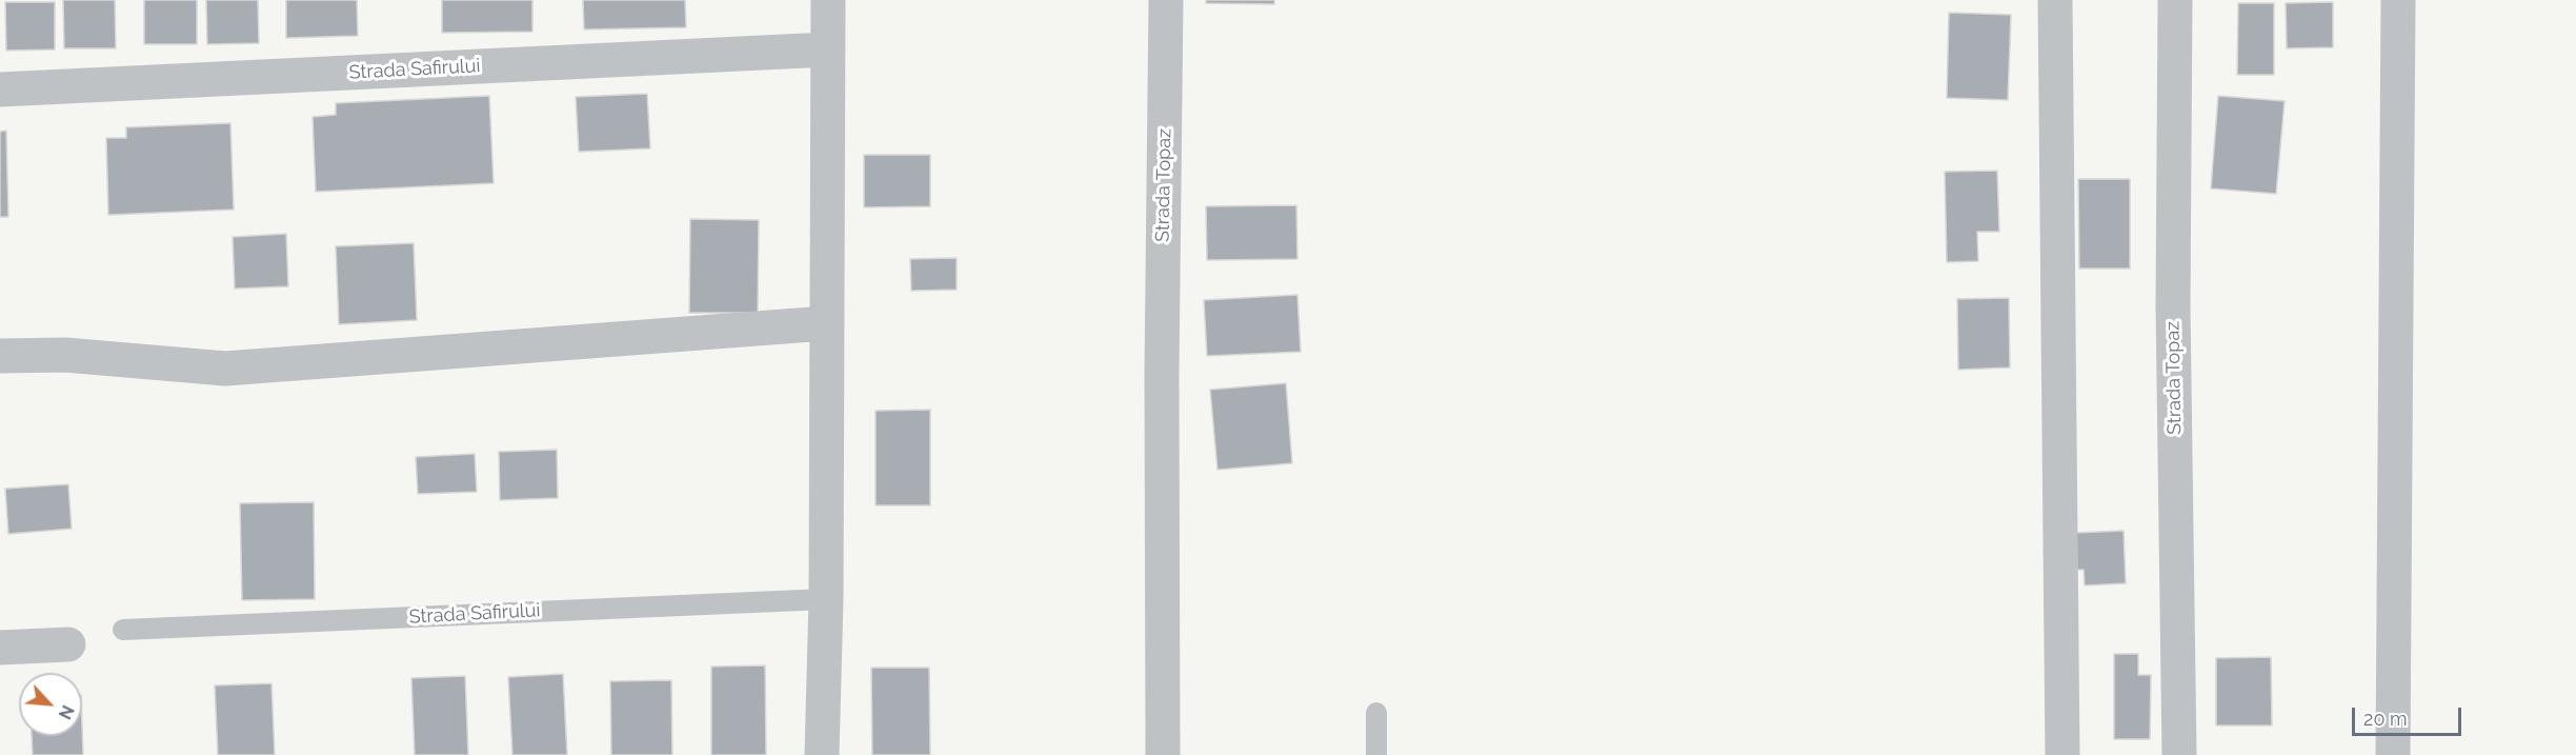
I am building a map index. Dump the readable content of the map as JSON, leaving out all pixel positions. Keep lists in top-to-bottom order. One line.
{"streets":{"street":["Strada Safirului","Strada Topaz"]},"scale_bar":"20 m","north":"bottom right"}
